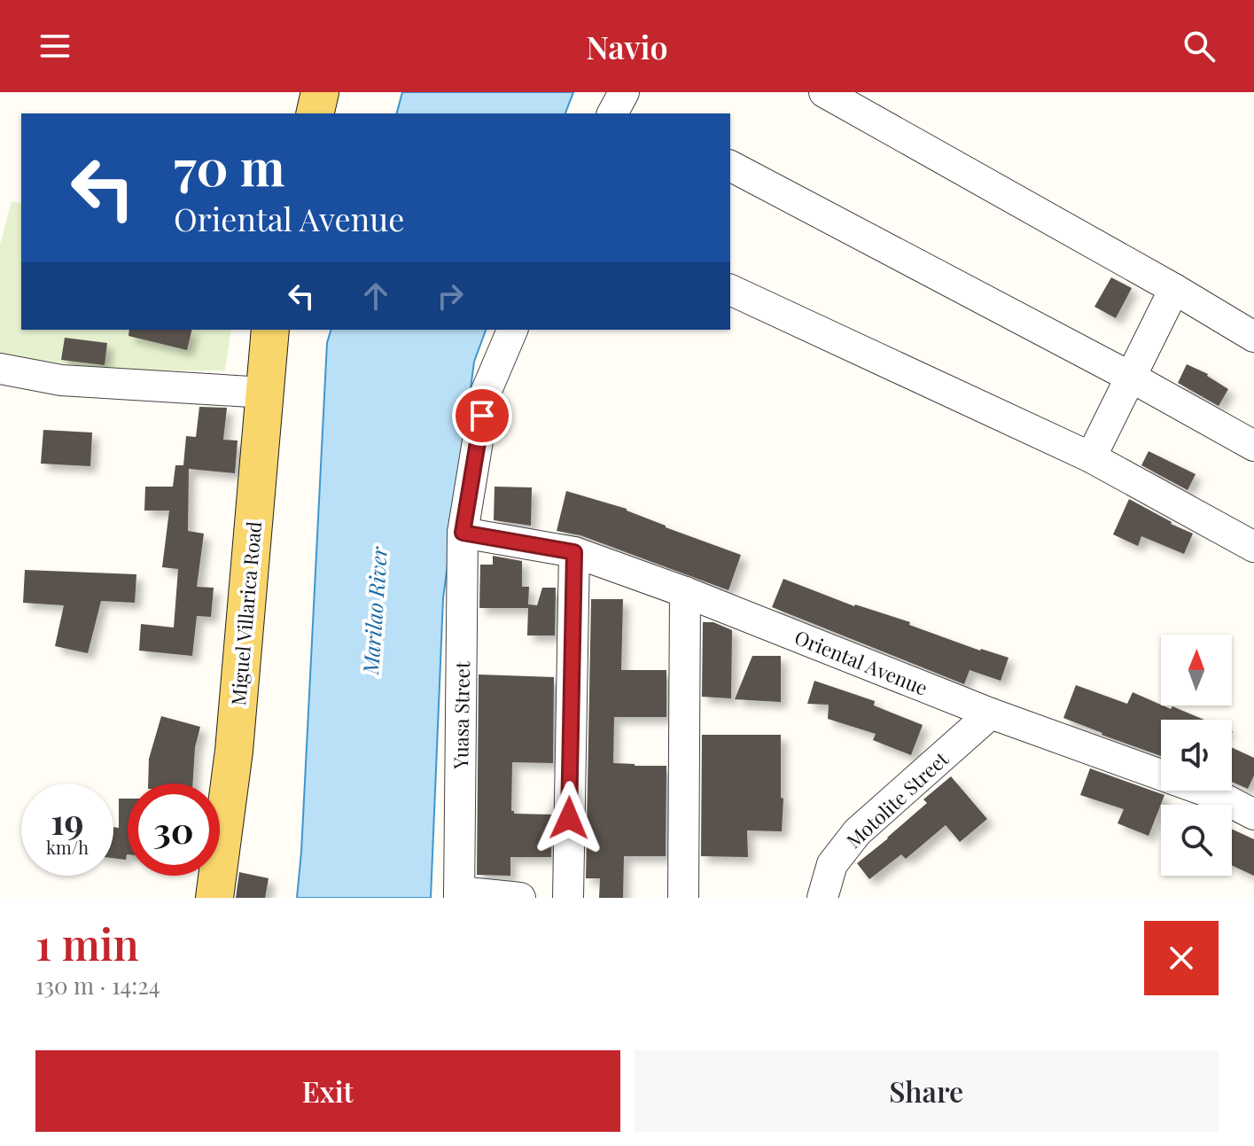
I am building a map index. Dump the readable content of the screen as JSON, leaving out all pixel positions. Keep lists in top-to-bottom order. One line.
{"streets":{"main road":["Miguel Villarica Road"],"street":["Oriental Avenue","Yuasa Street","Motolite Street"]},"crossings":[["Oriental Avenue","Yuasa Street"],["Oriental Avenue","Motolite Street"]],"water":["Marilao River"],"north":"top","page":{"header":"Navio","turn":["70 m","Oriental Avenue"],"speed":"19 km/h","limit":"30","heading":["1 min","130 m · 14:24"],"buttons":["Exit","Share"]}}
